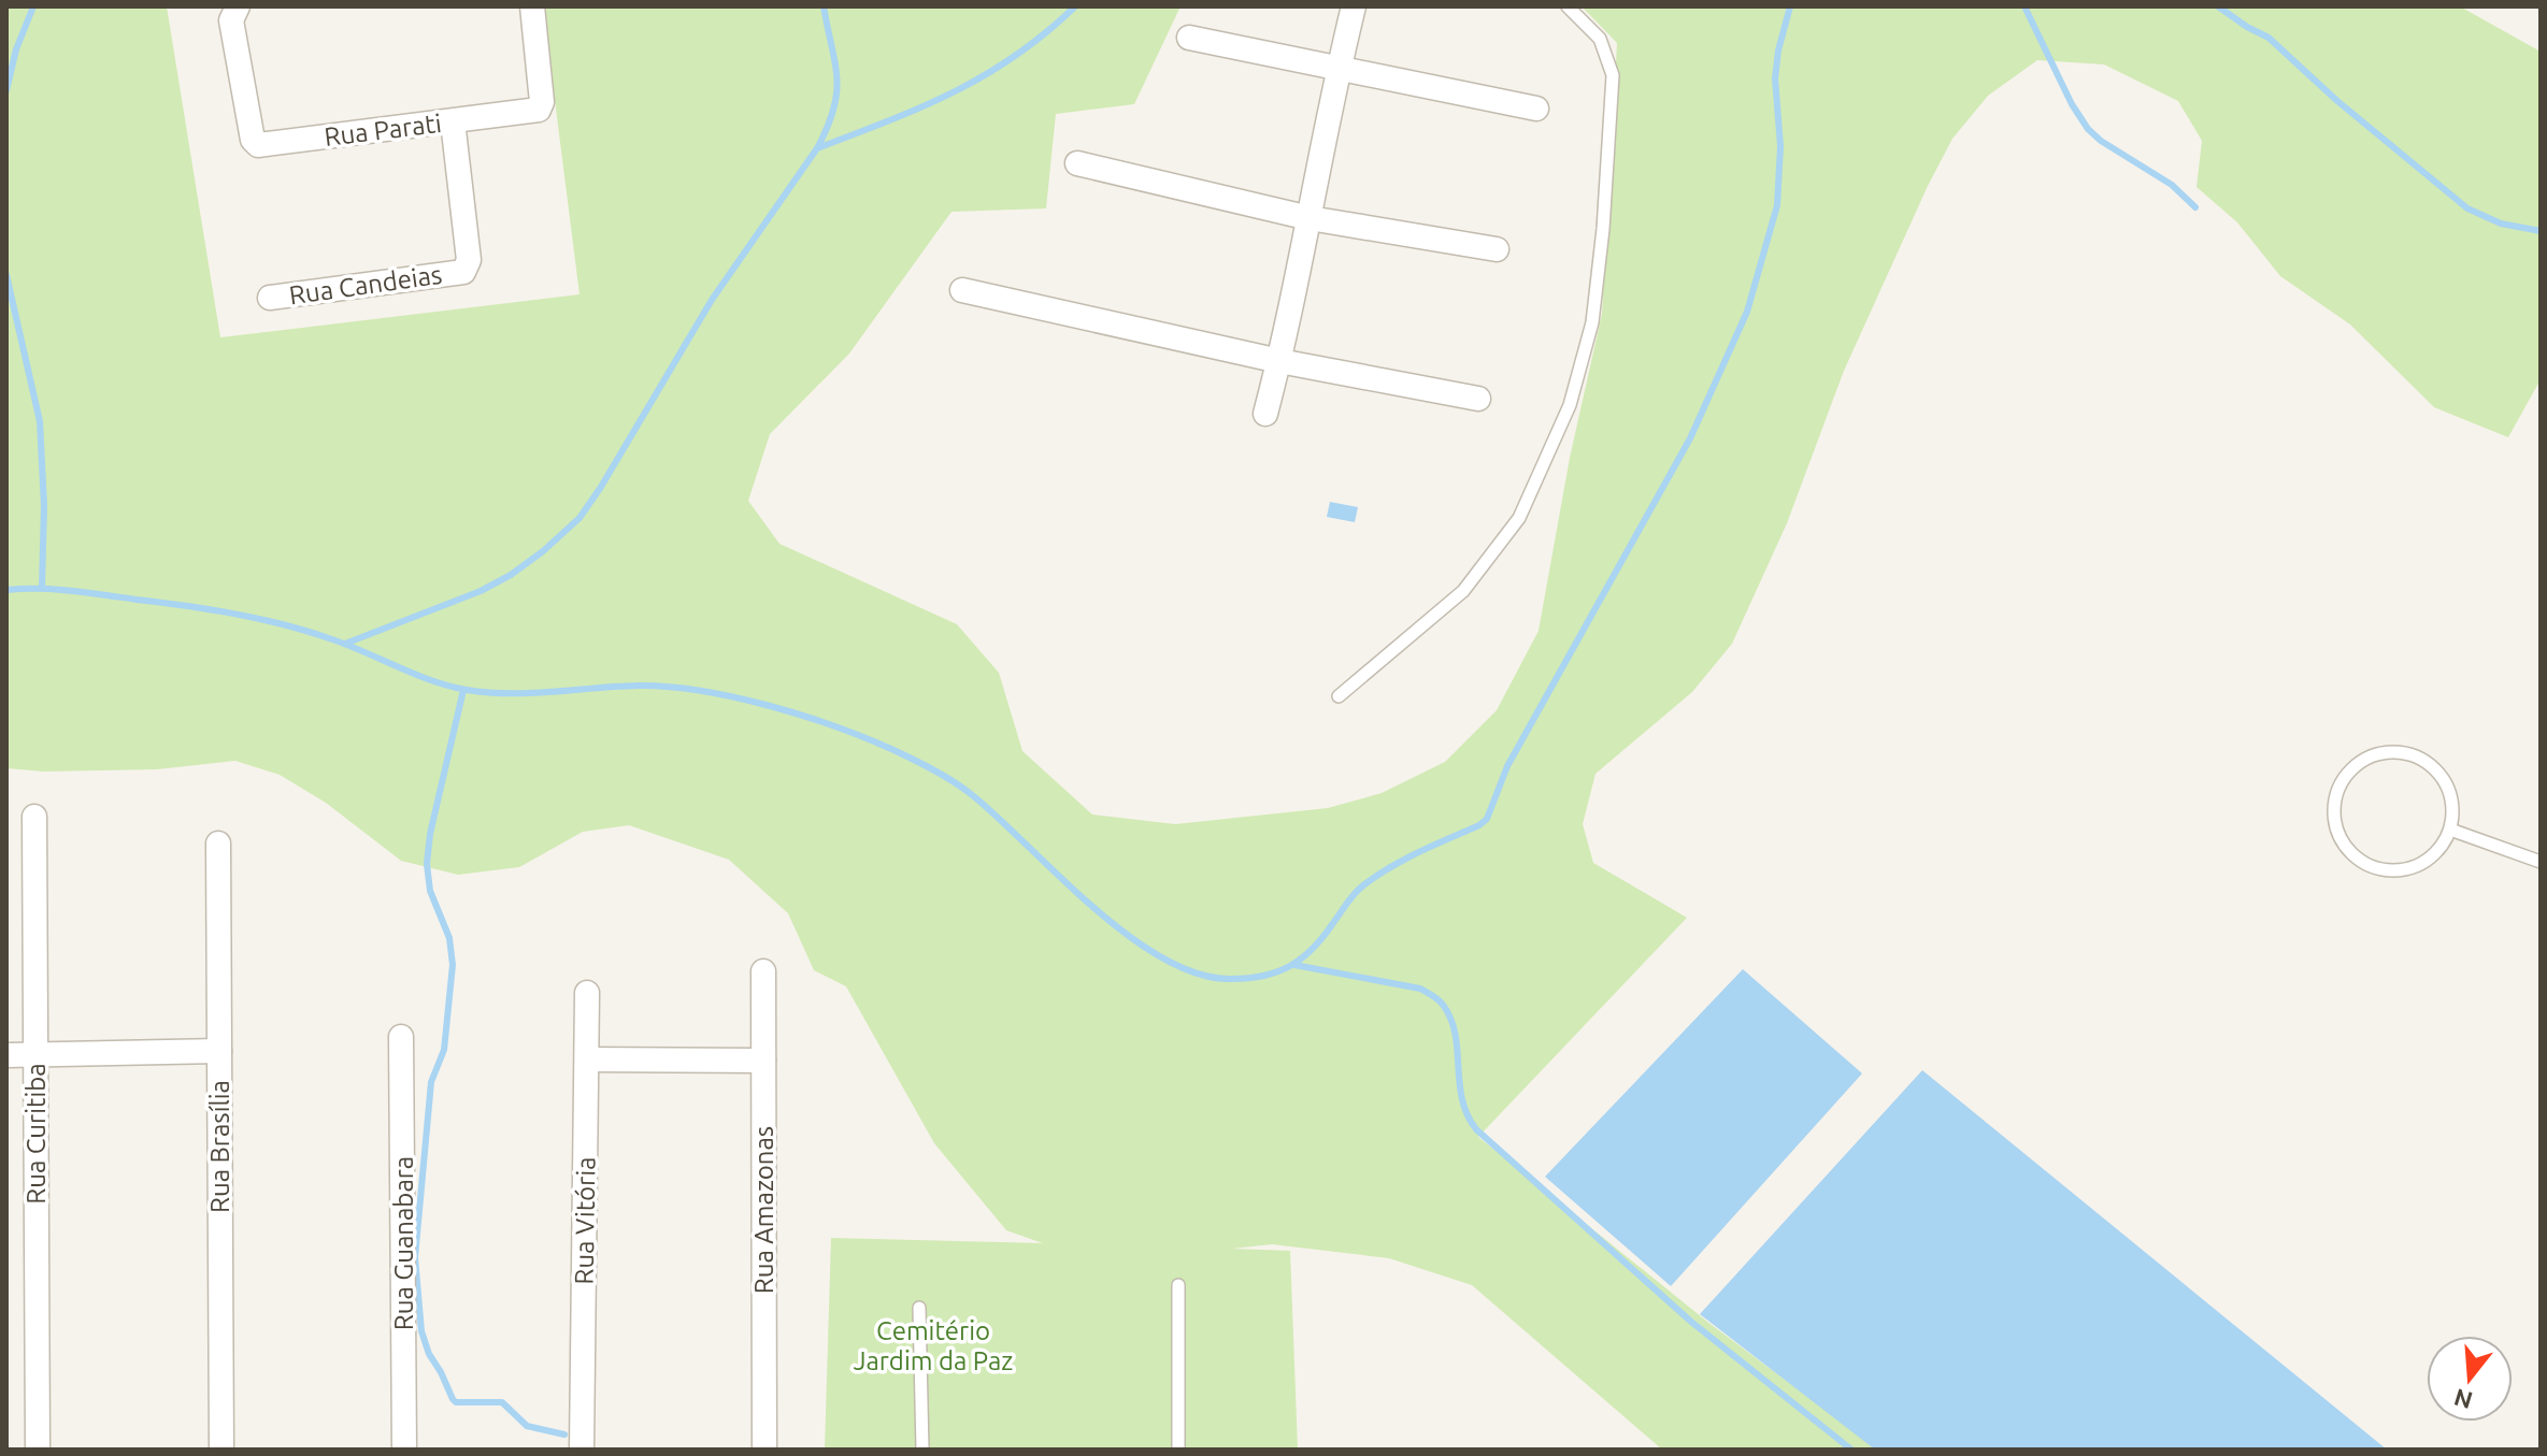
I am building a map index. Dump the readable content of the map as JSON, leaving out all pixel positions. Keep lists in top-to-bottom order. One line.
{"streets":{"street":["Rua Parati","Rua Candeias","Rua Curitiba","Rua Brasília","Rua Amazonas","Rua Vitória","Rua Guanabara"]},"crossings":[["Rua Parati","Rua Candeias"]],"parks":["Cemitério Jardim da Paz"],"north":"bottom"}
